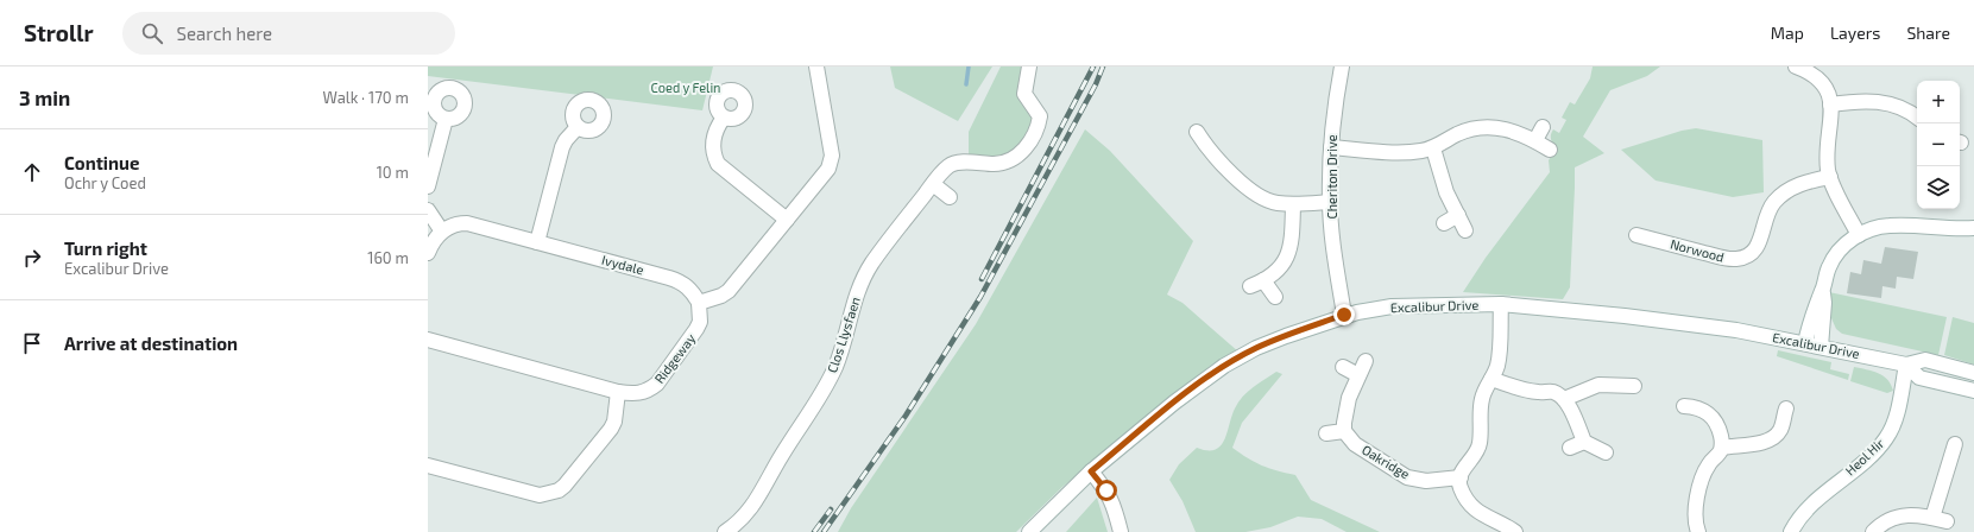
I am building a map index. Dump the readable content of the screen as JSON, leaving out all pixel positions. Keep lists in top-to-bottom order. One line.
{"streets":{"street":["Cheriton Drive","Norwood","Ivydale","Excalibur Drive","Clos Llysfaen","Ridgeway","Heol Hir","Oakridge"]},"crossings":[["Cheriton Drive","Excalibur Drive"],["Ivydale","Ridgeway"],["Excalibur Drive","Heol Hir"]],"parks":["Coed y Felin"],"page":{"header":"Strollr","search":"Search here","nav":["Map","Layers","Share"],"heading":["3 min","Walk · 170 m"],"map_buttons":["+","−"],"list":[["Continue","Ochr y Coed","10 m"],["Turn right","Excalibur Drive","160 m"],"Arrive at destination"]}}
